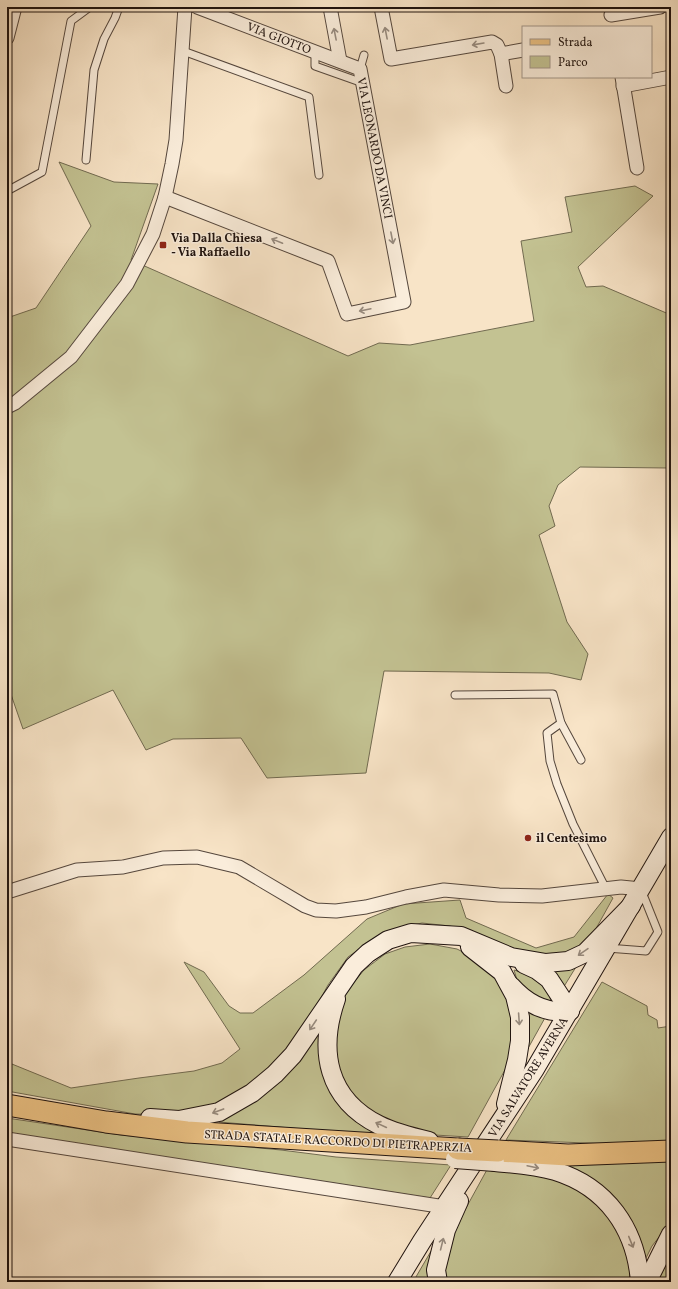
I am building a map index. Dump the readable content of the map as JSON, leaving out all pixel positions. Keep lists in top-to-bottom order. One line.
{"streets":{"main road":["VIA SALVATORE AVERNA","STRADA STATALE RACCORDO DI PIETRAPERZIA"],"street":["VIA GIOTTO","VIA LEONARDO DA VINCI"]},"crossings":[["VIA GIOTTO","VIA LEONARDO DA VINCI"]],"places":{"transit":["Via Dalla Chiesa - Via Raffaello"],"other":["il Centesimo"]},"legend":["Strada","Parco"]}
